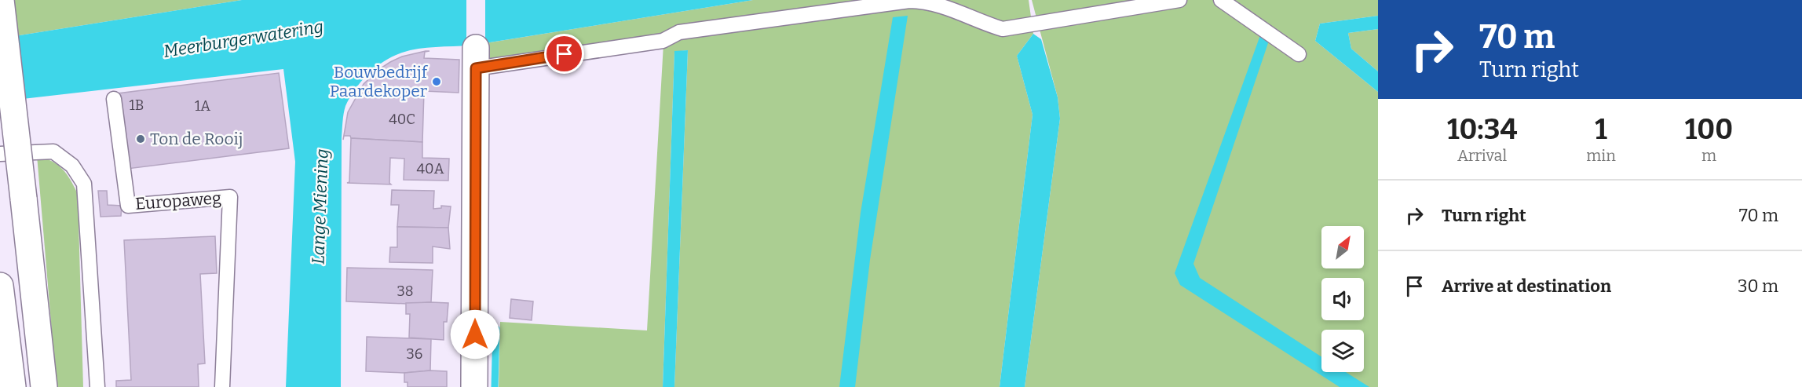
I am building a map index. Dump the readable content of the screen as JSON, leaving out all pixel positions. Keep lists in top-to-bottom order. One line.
{"streets":{"lane":["Europaweg"]},"water":["Meerburgerwatering","Lange Miening"],"places":["Bouwbedrijf Paardekoper","Ton de Rooij"],"house_numbers":["1B","1A","40C","40A","38","36"],"north":"top right","page":{"turn":["70 m","Turn right"],"eta":["10:34","Arrival","1","min","100","m"],"list":[{"name":"Turn right","value":"70 m"},{"name":"Arrive at destination","value":"30 m"}]}}
